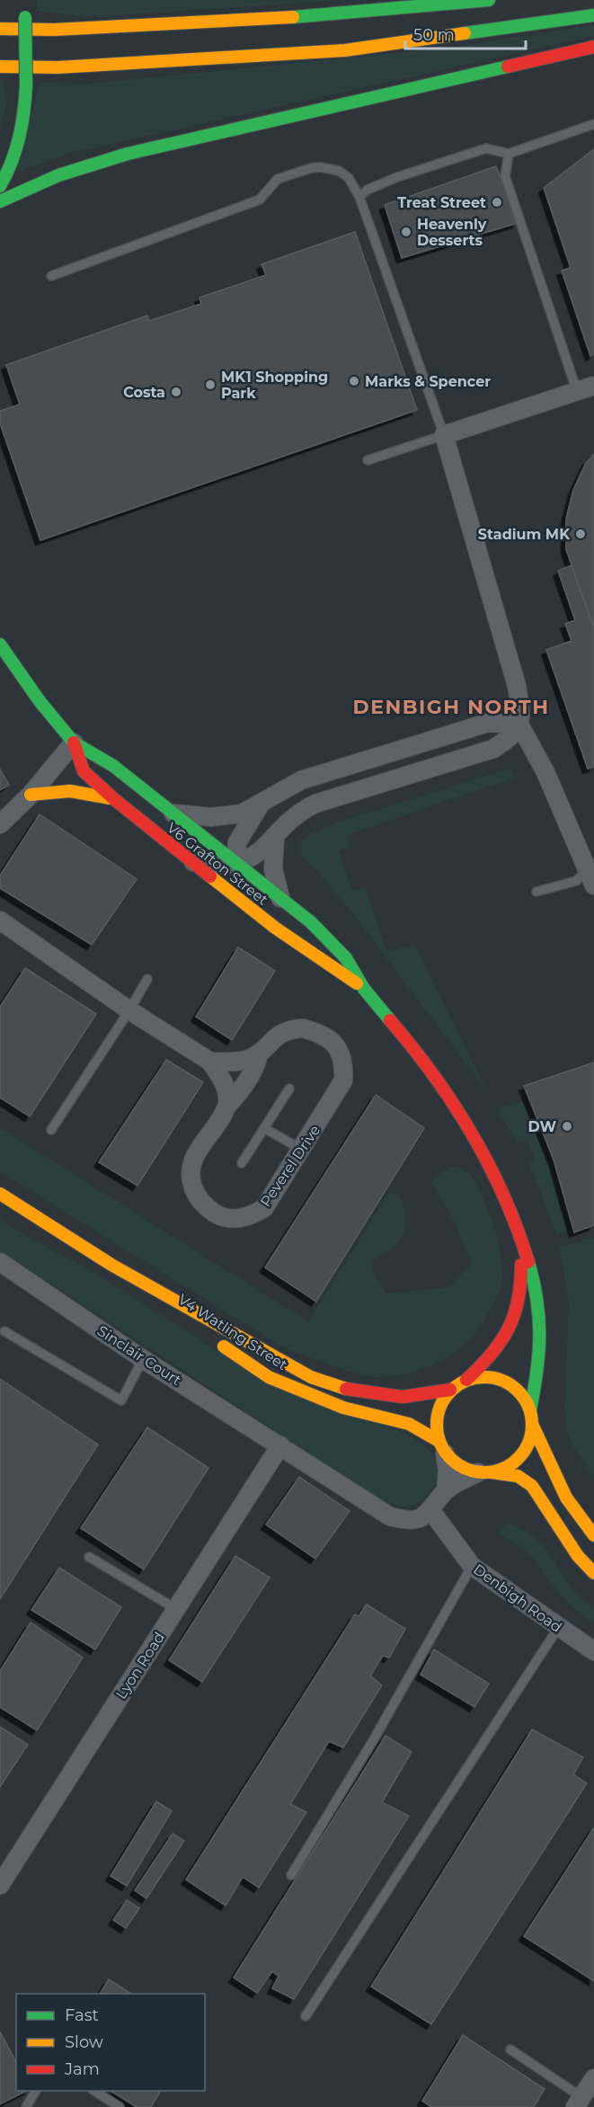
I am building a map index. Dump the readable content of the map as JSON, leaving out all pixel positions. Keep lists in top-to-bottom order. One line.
{"streets":{"main road":["V6 Grafton Street","V4 Watling Street"],"street":["Peverel Drive","Sinclair Court","Denbigh Road","Lyon Road"]},"crossings":[["V6 Grafton Street","V4 Watling Street"],["Sinclair Court","Lyon Road"]],"districts":["DENBIGH NORTH"],"places":["Treat Street","Heavenly Desserts","Marks & Spencer","MK1 Shopping Park","Costa","Stadium MK","DW"],"legend":["Fast","Slow","Jam"],"scale_bar":"50 m"}
